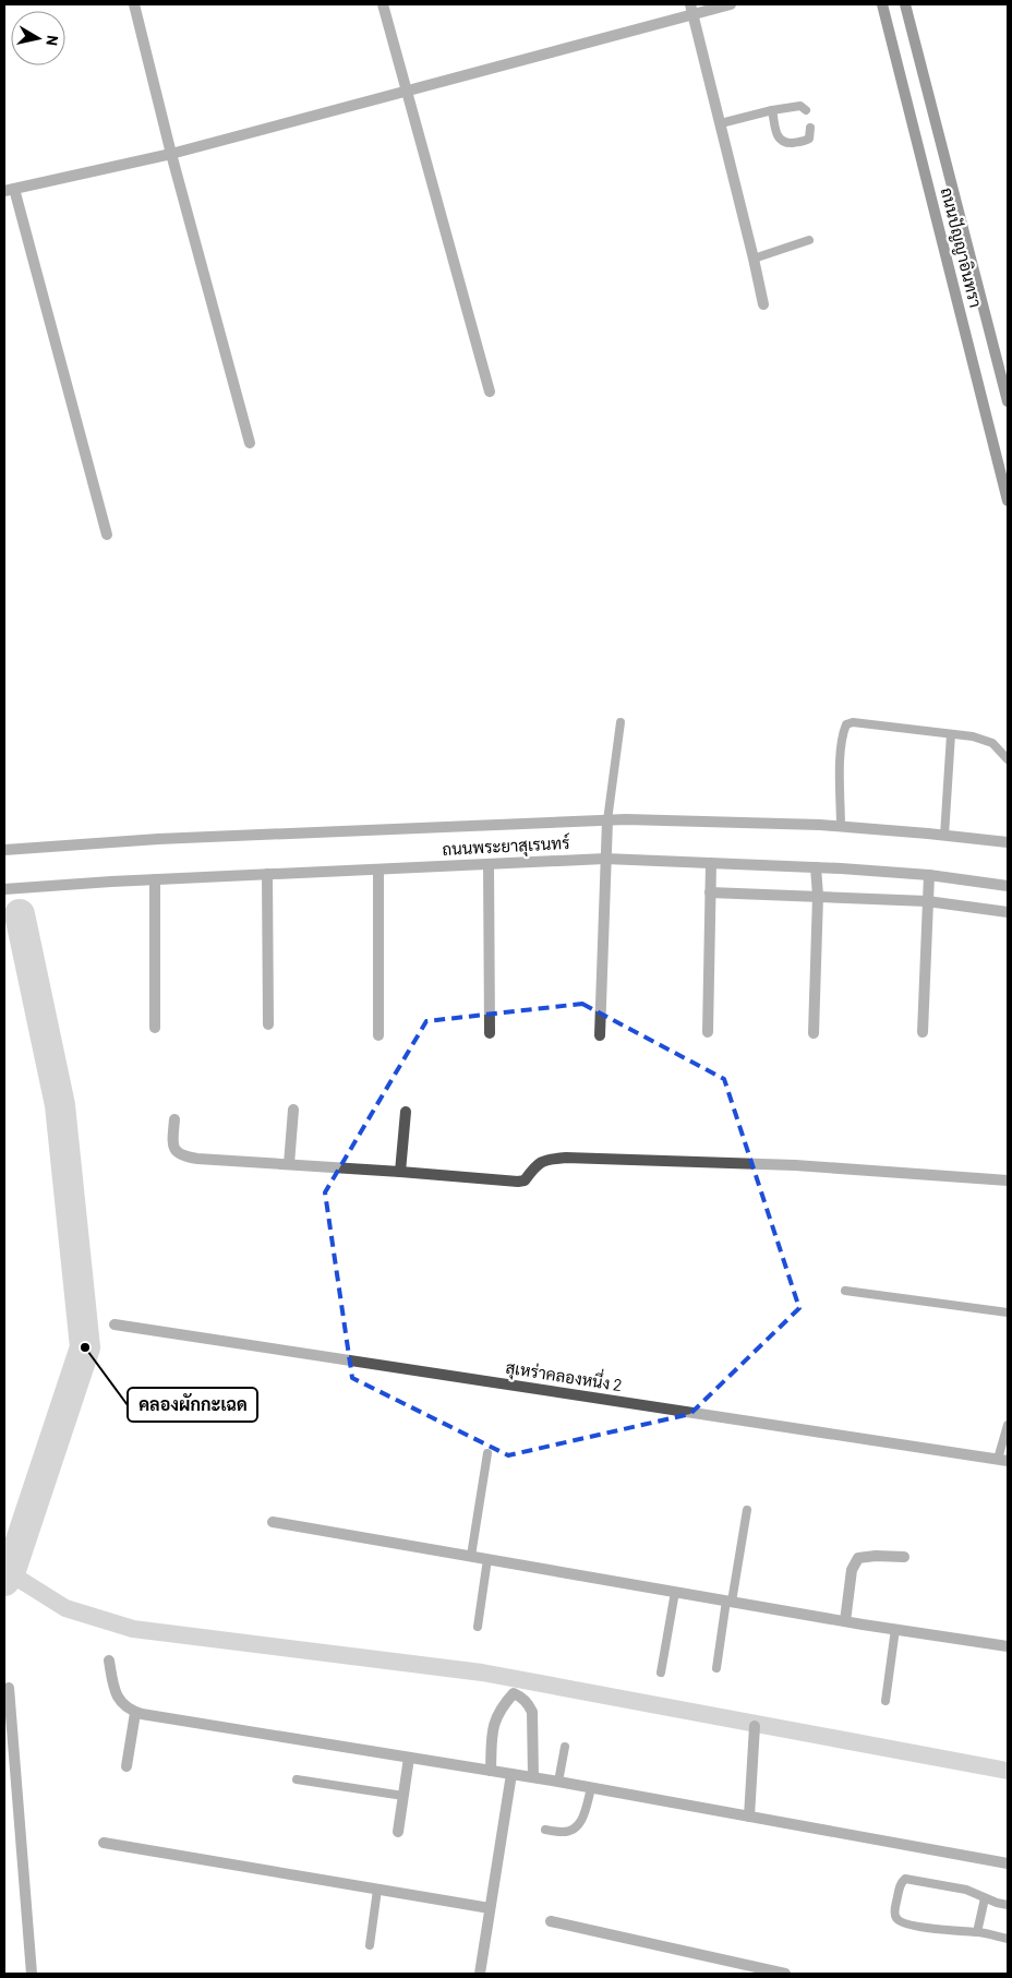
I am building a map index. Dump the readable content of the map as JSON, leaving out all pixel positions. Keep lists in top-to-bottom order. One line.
{"streets":{"main road":["ถนนปัญญาอินทรา"],"street":["ถนนพระยาสุเรนทร์","สุเหร่าคลองหนึ่ง 2"]},"places":["คลองผักกะเฉด"],"north":"right"}
